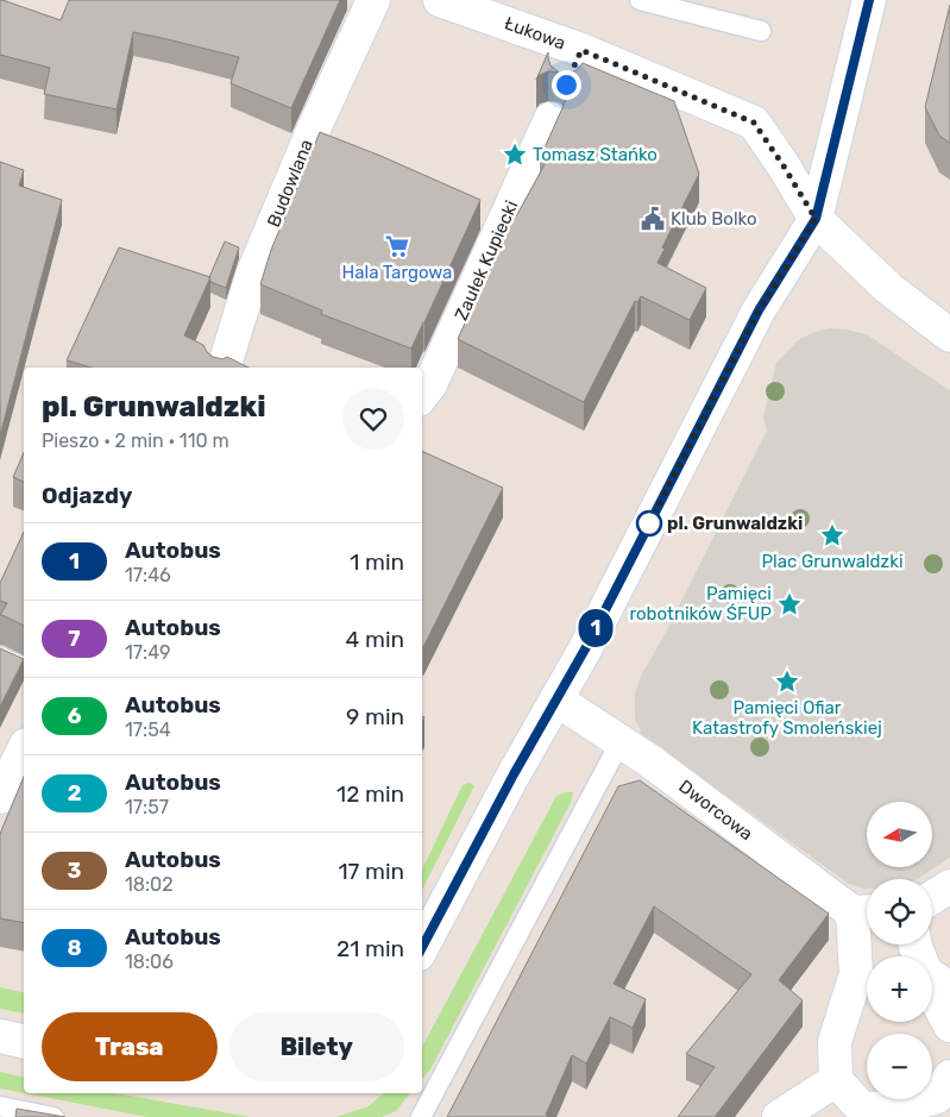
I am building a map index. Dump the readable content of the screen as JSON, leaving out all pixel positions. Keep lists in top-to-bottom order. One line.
{"streets":{"street":["Łukowa","Budowlana","Zaułek Kupiecki","Dworcowa"]},"places":{"place":["Tomasz Stańko","Plac Grunwaldzki","Pamięci robotników ŚFUP","Pamięci Ofiar Katastrofy Smoleńskiej"],"public building":["Klub Bolko"],"supermarket":["Hala Targowa"],"other":["pl. Grunwaldzki"]},"lines":["bus line 1"],"north":"left","page":{"on_map":"1","heading":[["pl. Grunwaldzki","Pieszo · 2 min · 110 m"],"Odjazdy"],"list":[{"mark":"1","name":"Autobus","note":"17:46","value":"1 min"},{"mark":"7","name":"Autobus","note":"17:49","value":"4 min"},{"mark":"6","name":"Autobus","note":"17:54","value":"9 min"},{"mark":"2","name":"Autobus","note":"17:57","value":"12 min"},{"mark":"3","name":"Autobus","note":"18:02","value":"17 min"},{"mark":"8","name":"Autobus","note":"18:06","value":"21 min"}],"map_buttons":["+","−"],"buttons":["Trasa","Bilety"]}}
